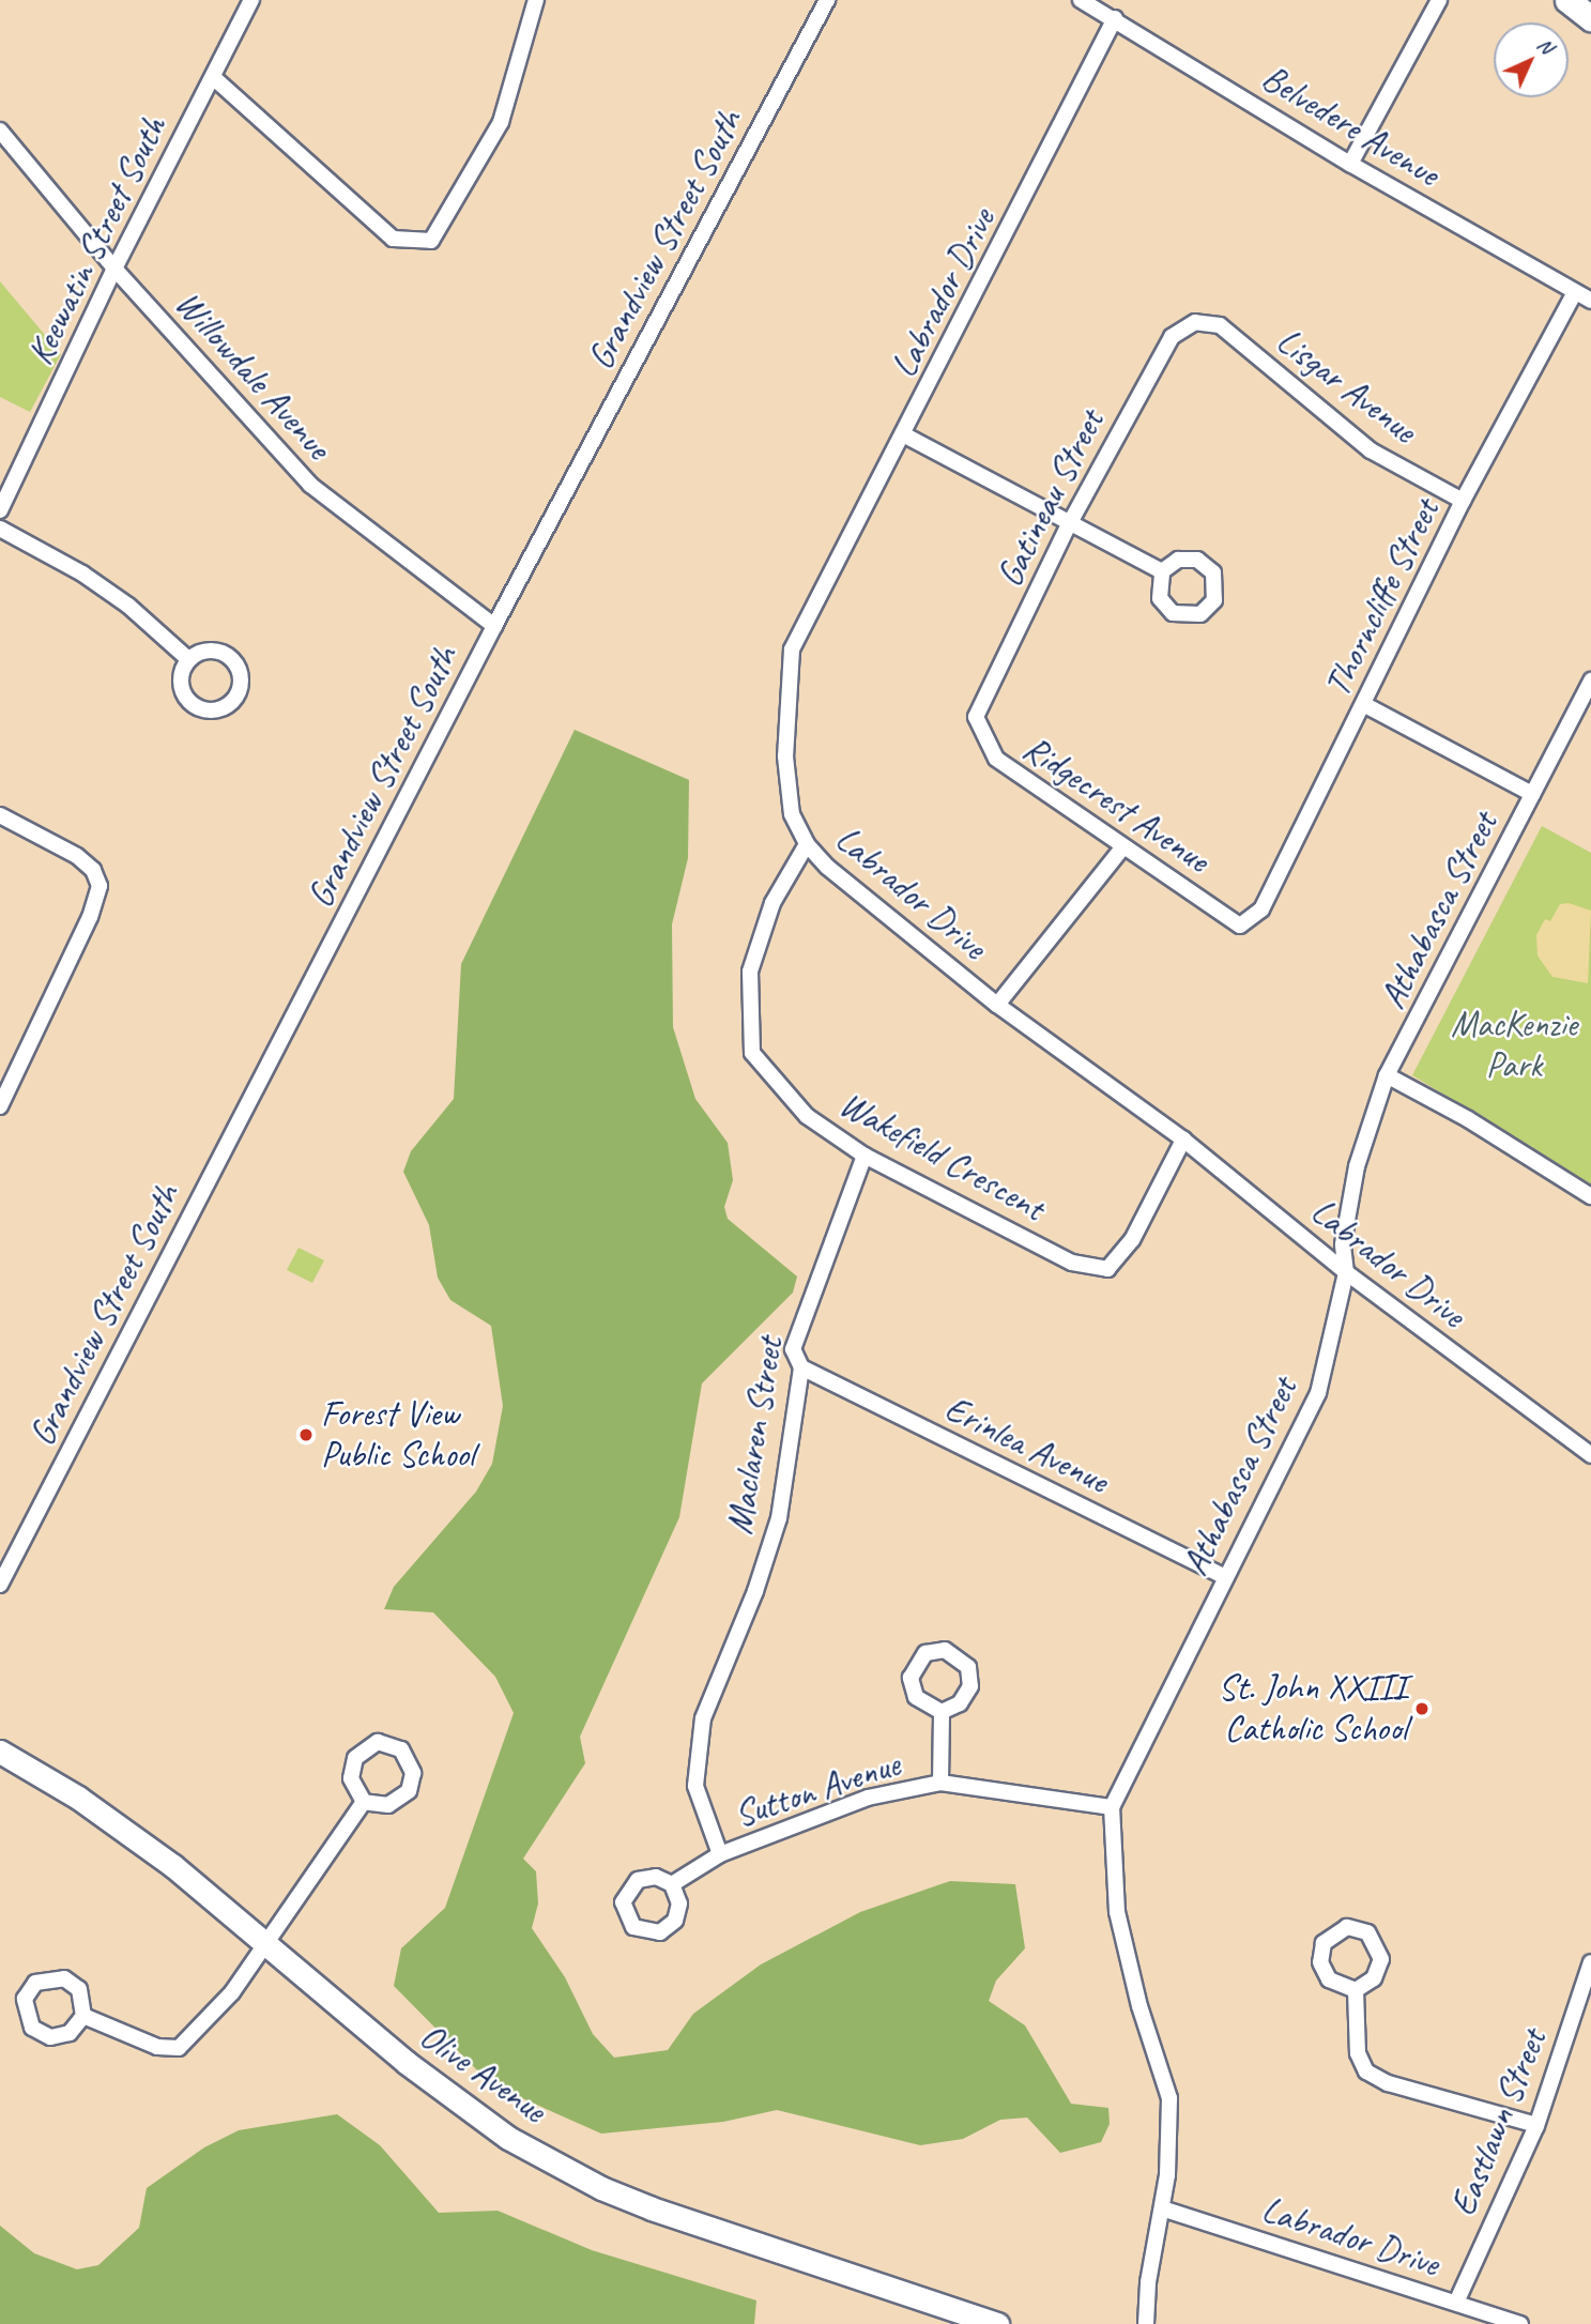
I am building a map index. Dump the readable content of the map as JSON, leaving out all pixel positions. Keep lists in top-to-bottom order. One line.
{"streets":{"main road":["Olive Avenue"],"street":["Belvedere Avenue","Grandview Street South","Keewatin Street South","Labrador Drive","Willowdale Avenue","Lisgar Avenue","Gatineau Street","Thorncliffe Street","Ridgecrest Avenue","Athabasca Street","Wakefield Crescent","Maclaren Street","Erinlea Avenue","Sutton Avenue","Eastlawn Street"]},"crossings":[["Belvedere Avenue","Labrador Drive"],["Belvedere Avenue","Thorncliffe Street"],["Grandview Street South","Willowdale Avenue"],["Keewatin Street South","Willowdale Avenue"],["Labrador Drive","Athabasca Street"],["Labrador Drive","Wakefield Crescent"],["Labrador Drive","Eastlawn Street"],["Lisgar Avenue","Gatineau Street"],["Lisgar Avenue","Thorncliffe Street"],["Gatineau Street","Ridgecrest Avenue"],["Thorncliffe Street","Ridgecrest Avenue"],["Athabasca Street","Erinlea Avenue"],["Athabasca Street","Sutton Avenue"],["Wakefield Crescent","Maclaren Street"],["Maclaren Street","Erinlea Avenue"],["Maclaren Street","Sutton Avenue"]],"parks":["MacKenzie Park"],"places":["Forest View Public School","St. John XXIII Catholic School"],"north":"top right"}
